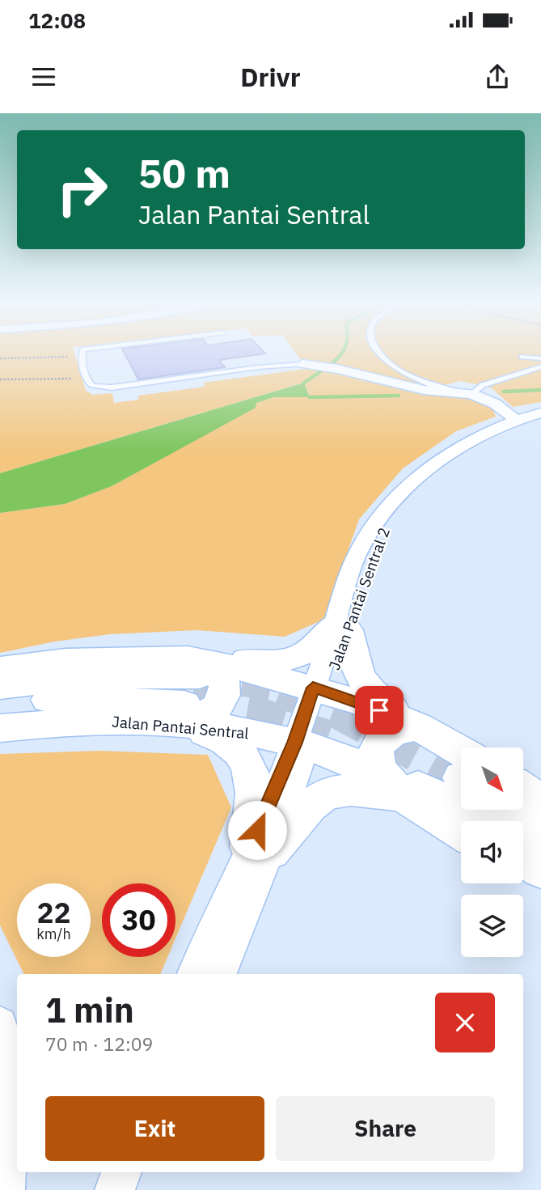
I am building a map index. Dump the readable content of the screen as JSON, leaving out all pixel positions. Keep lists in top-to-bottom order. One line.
{"streets":{"main road":["Jalan Pantai Sentral"],"street":["Jalan Pantai Sentral 2"]},"crossings":[["Jalan Pantai Sentral 2","Jalan Pantai Sentral"]],"north":"bottom right","page":{"status":"12:08","header":"Drivr","turn":["50 m","Jalan Pantai Sentral"],"speed":"22 km/h","limit":"30","heading":["1 min","70 m · 12:09"],"buttons":["Exit","Share"]}}
